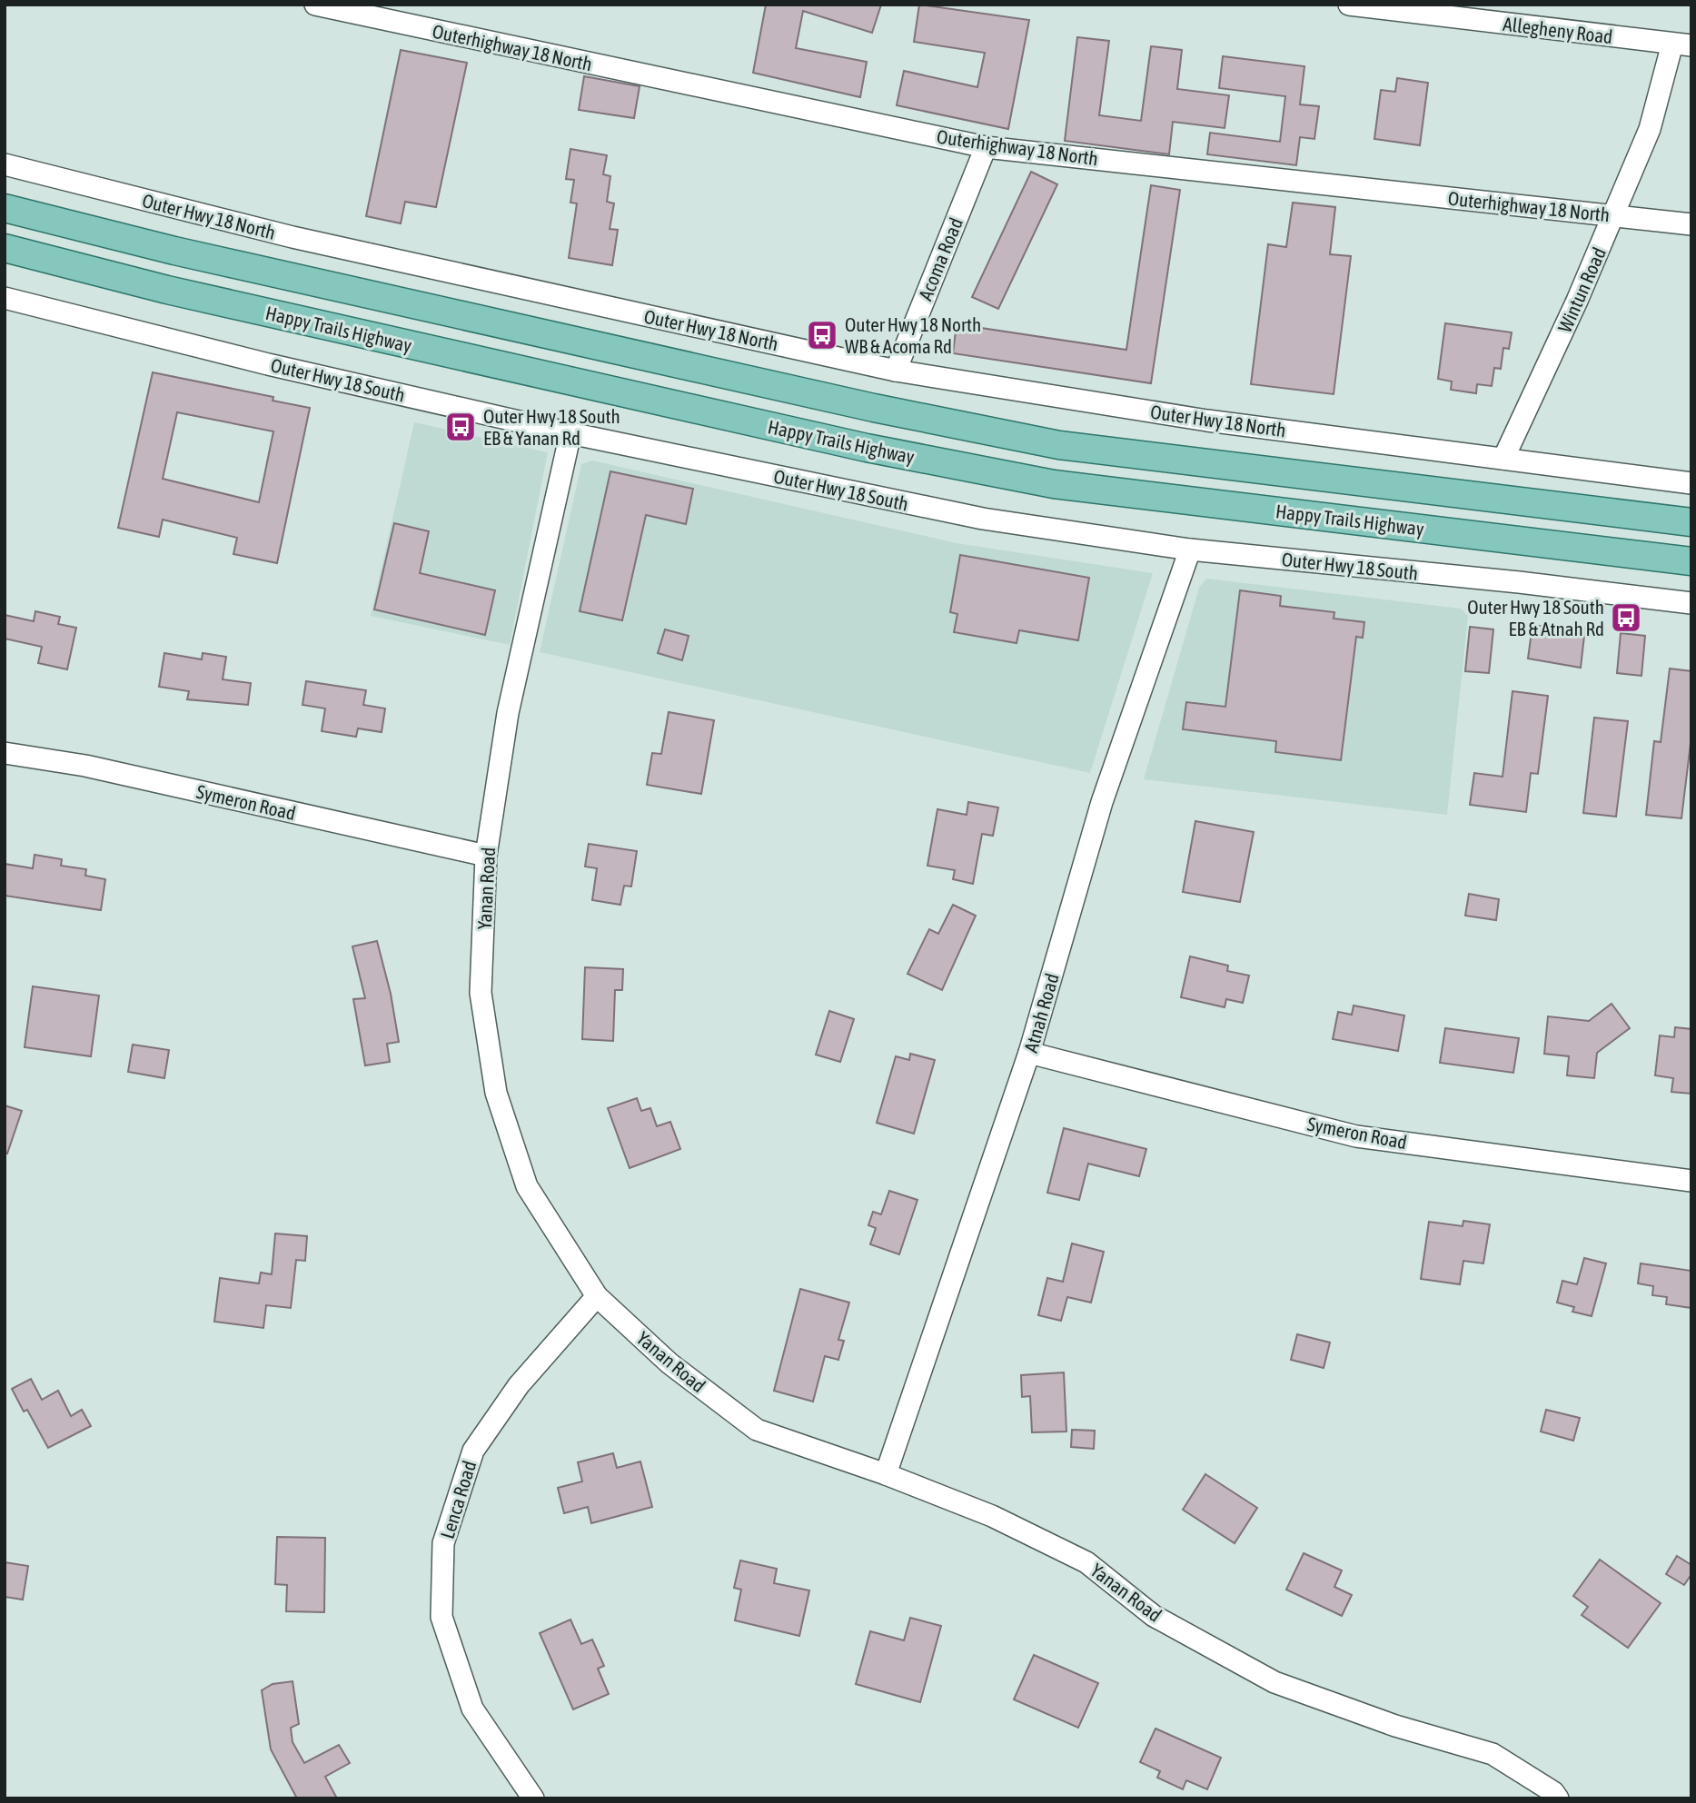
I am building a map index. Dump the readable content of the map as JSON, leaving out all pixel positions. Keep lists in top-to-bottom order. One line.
{"streets":{"main road":["Happy Trails Highway"],"street":["Allegheny Road","Outerhighway 18 North","Outer Hwy 18 North","Acoma Road","Wintun Road","Outer Hwy 18 South","Symeron Road","Yanan Road","Atnah Road","Lenca Road"]},"crossings":[["Allegheny Road","Wintun Road"],["Outerhighway 18 North","Acoma Road"],["Outerhighway 18 North","Wintun Road"],["Outer Hwy 18 North","Acoma Road"],["Outer Hwy 18 North","Wintun Road"],["Outer Hwy 18 South","Yanan Road"],["Outer Hwy 18 South","Atnah Road"],["Symeron Road","Yanan Road"],["Symeron Road","Atnah Road"],["Yanan Road","Atnah Road"],["Yanan Road","Lenca Road"]],"places":{"bus stop":["Outer Hwy 18 North WB & Acoma Rd","Outer Hwy 18 South EB & Yanan Rd","Outer Hwy 18 South EB & Atnah Rd"]}}
